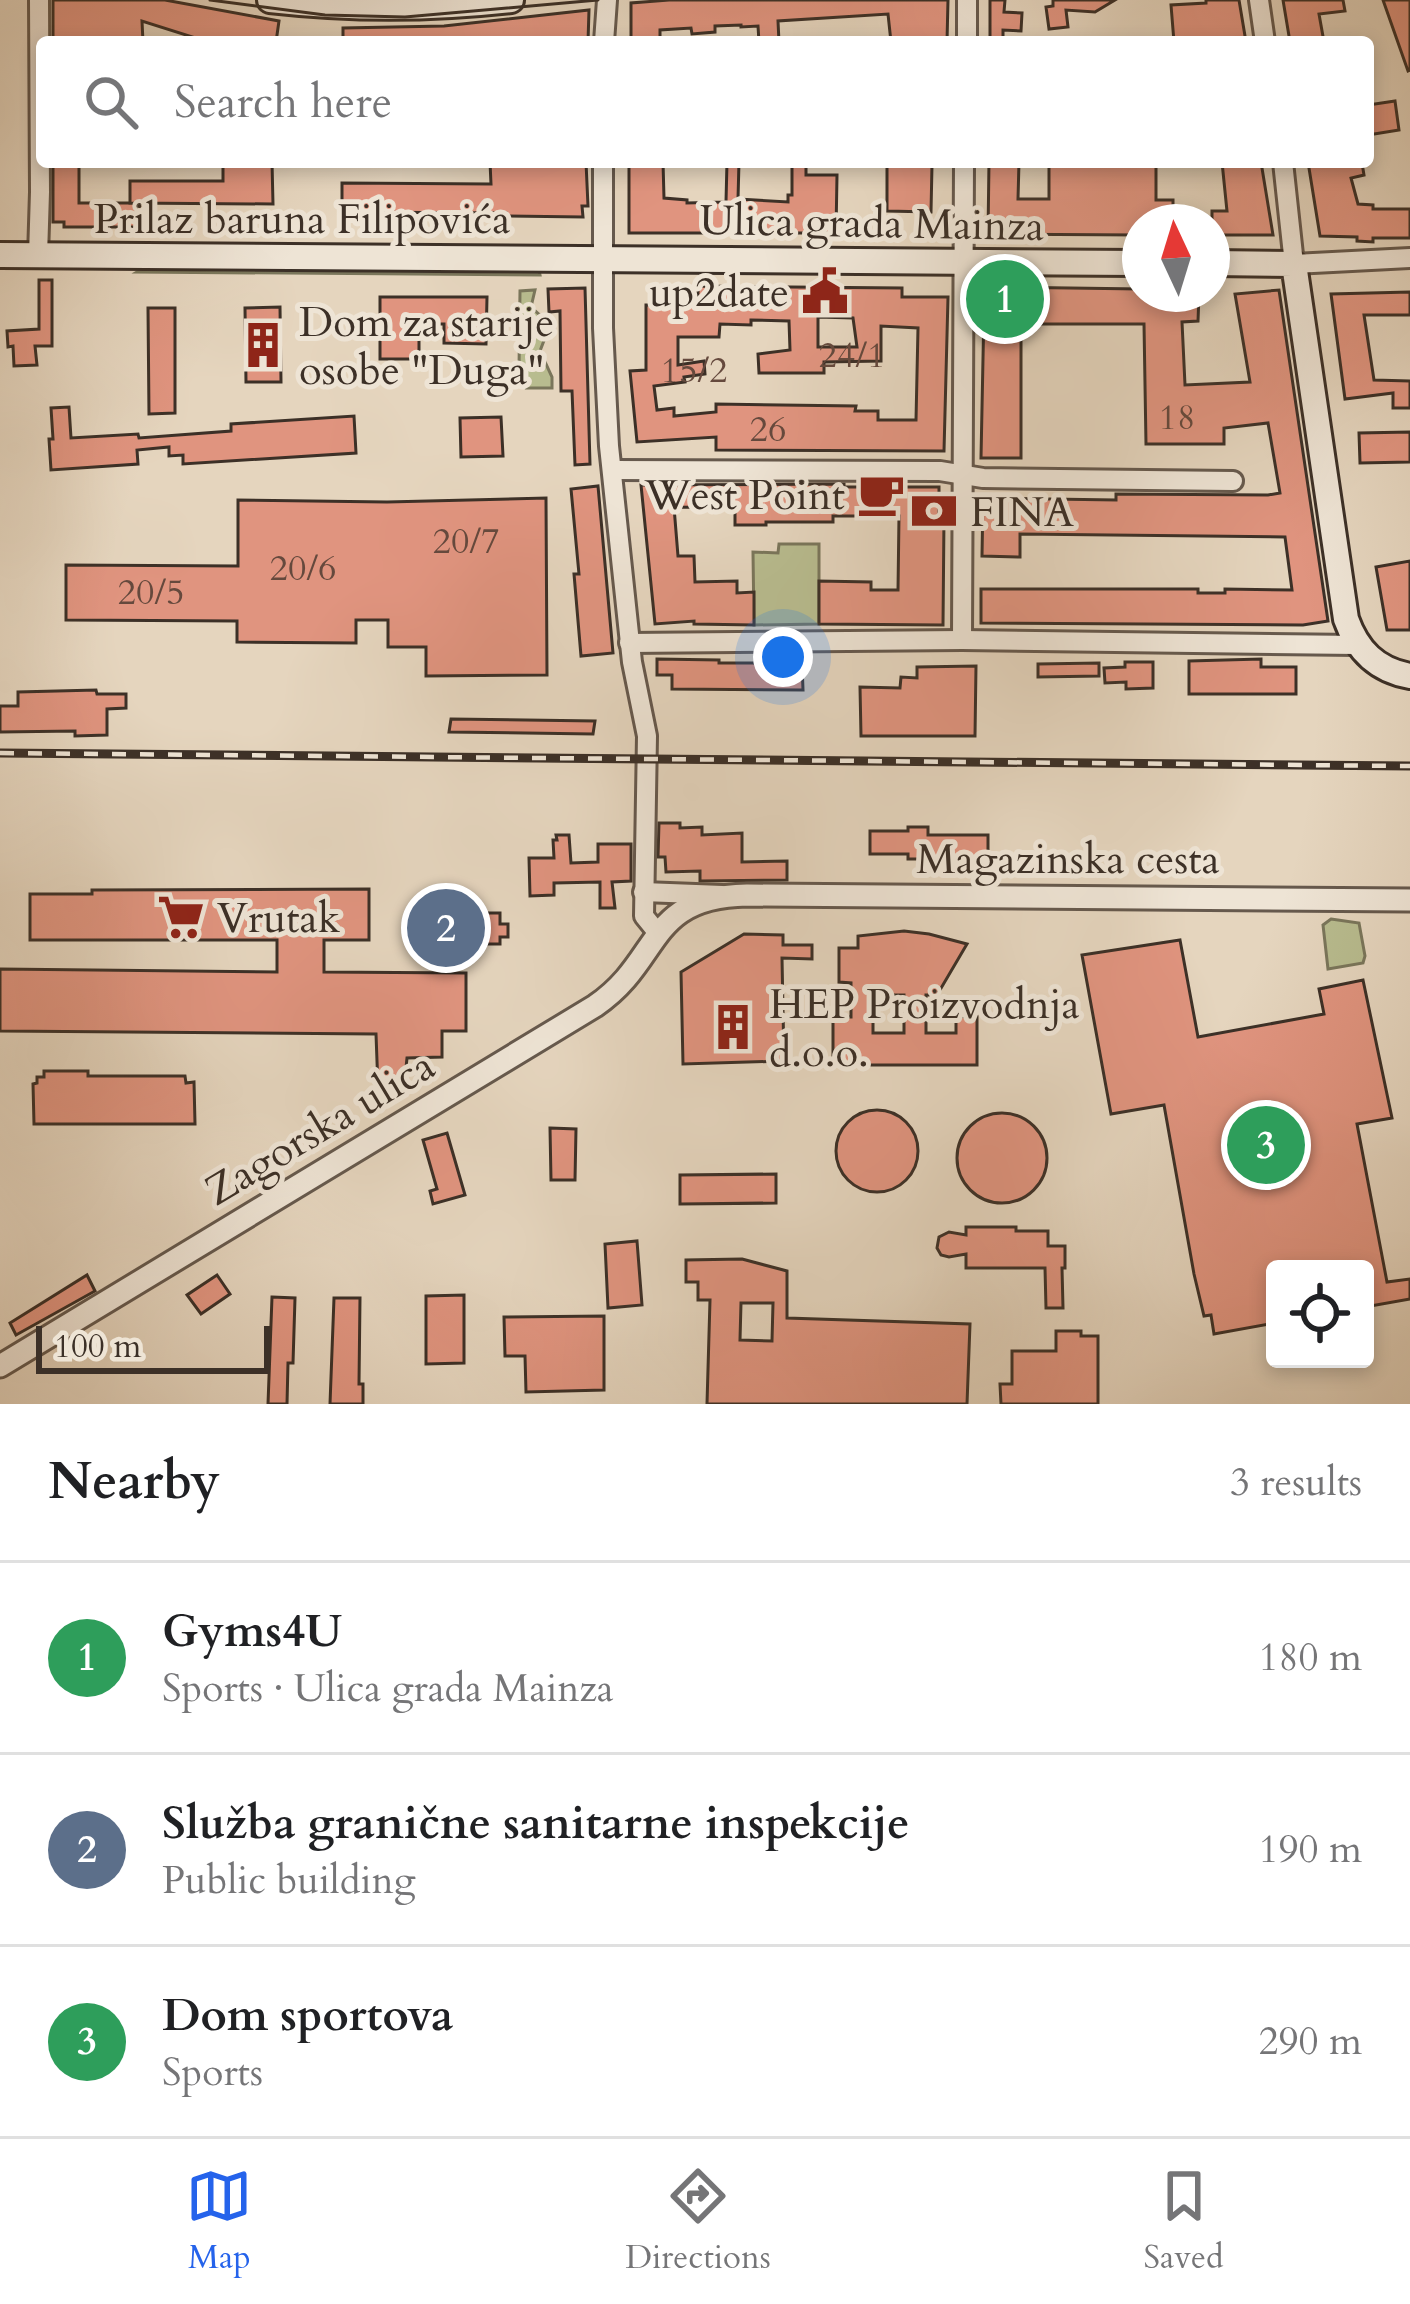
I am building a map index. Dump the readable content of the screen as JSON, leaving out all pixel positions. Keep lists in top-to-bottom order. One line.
{"streets":{"main road":["Prilaz baruna Filipovića","Ulica grada Mainza"],"street":["Magazinska cesta","Zagorska ulica"]},"crossings":[["Prilaz baruna Filipovića","Ulica grada Mainza"],["Magazinska cesta","Zagorska ulica"]],"places":{"public building":["up2date"],"building":["Dom za starije osobe \"Duga\"","HEP Proizvodnja d.o.o."],"cafe":["West Point"],"bank":["FINA"],"supermarket":["Vrutak"]},"house_numbers":["24/1","15/2","18","26","20/7","20/6","20/5"],"scale_bar":"100 m","north":"top","page":{"search":"Search here","pins":["1","2","3"],"scale":"100 m","heading":["Nearby","3 results"],"list":[{"mark":"1","name":"Gyms4U","note":"Sports · Ulica grada Mainza","value":"180 m"},{"mark":"2","name":"Služba granične sanitarne inspekcije","note":"Public building","value":"190 m"},{"mark":"3","name":"Dom sportova","note":"Sports","value":"290 m"}],"nav":["Map","Directions","Saved"]}}
